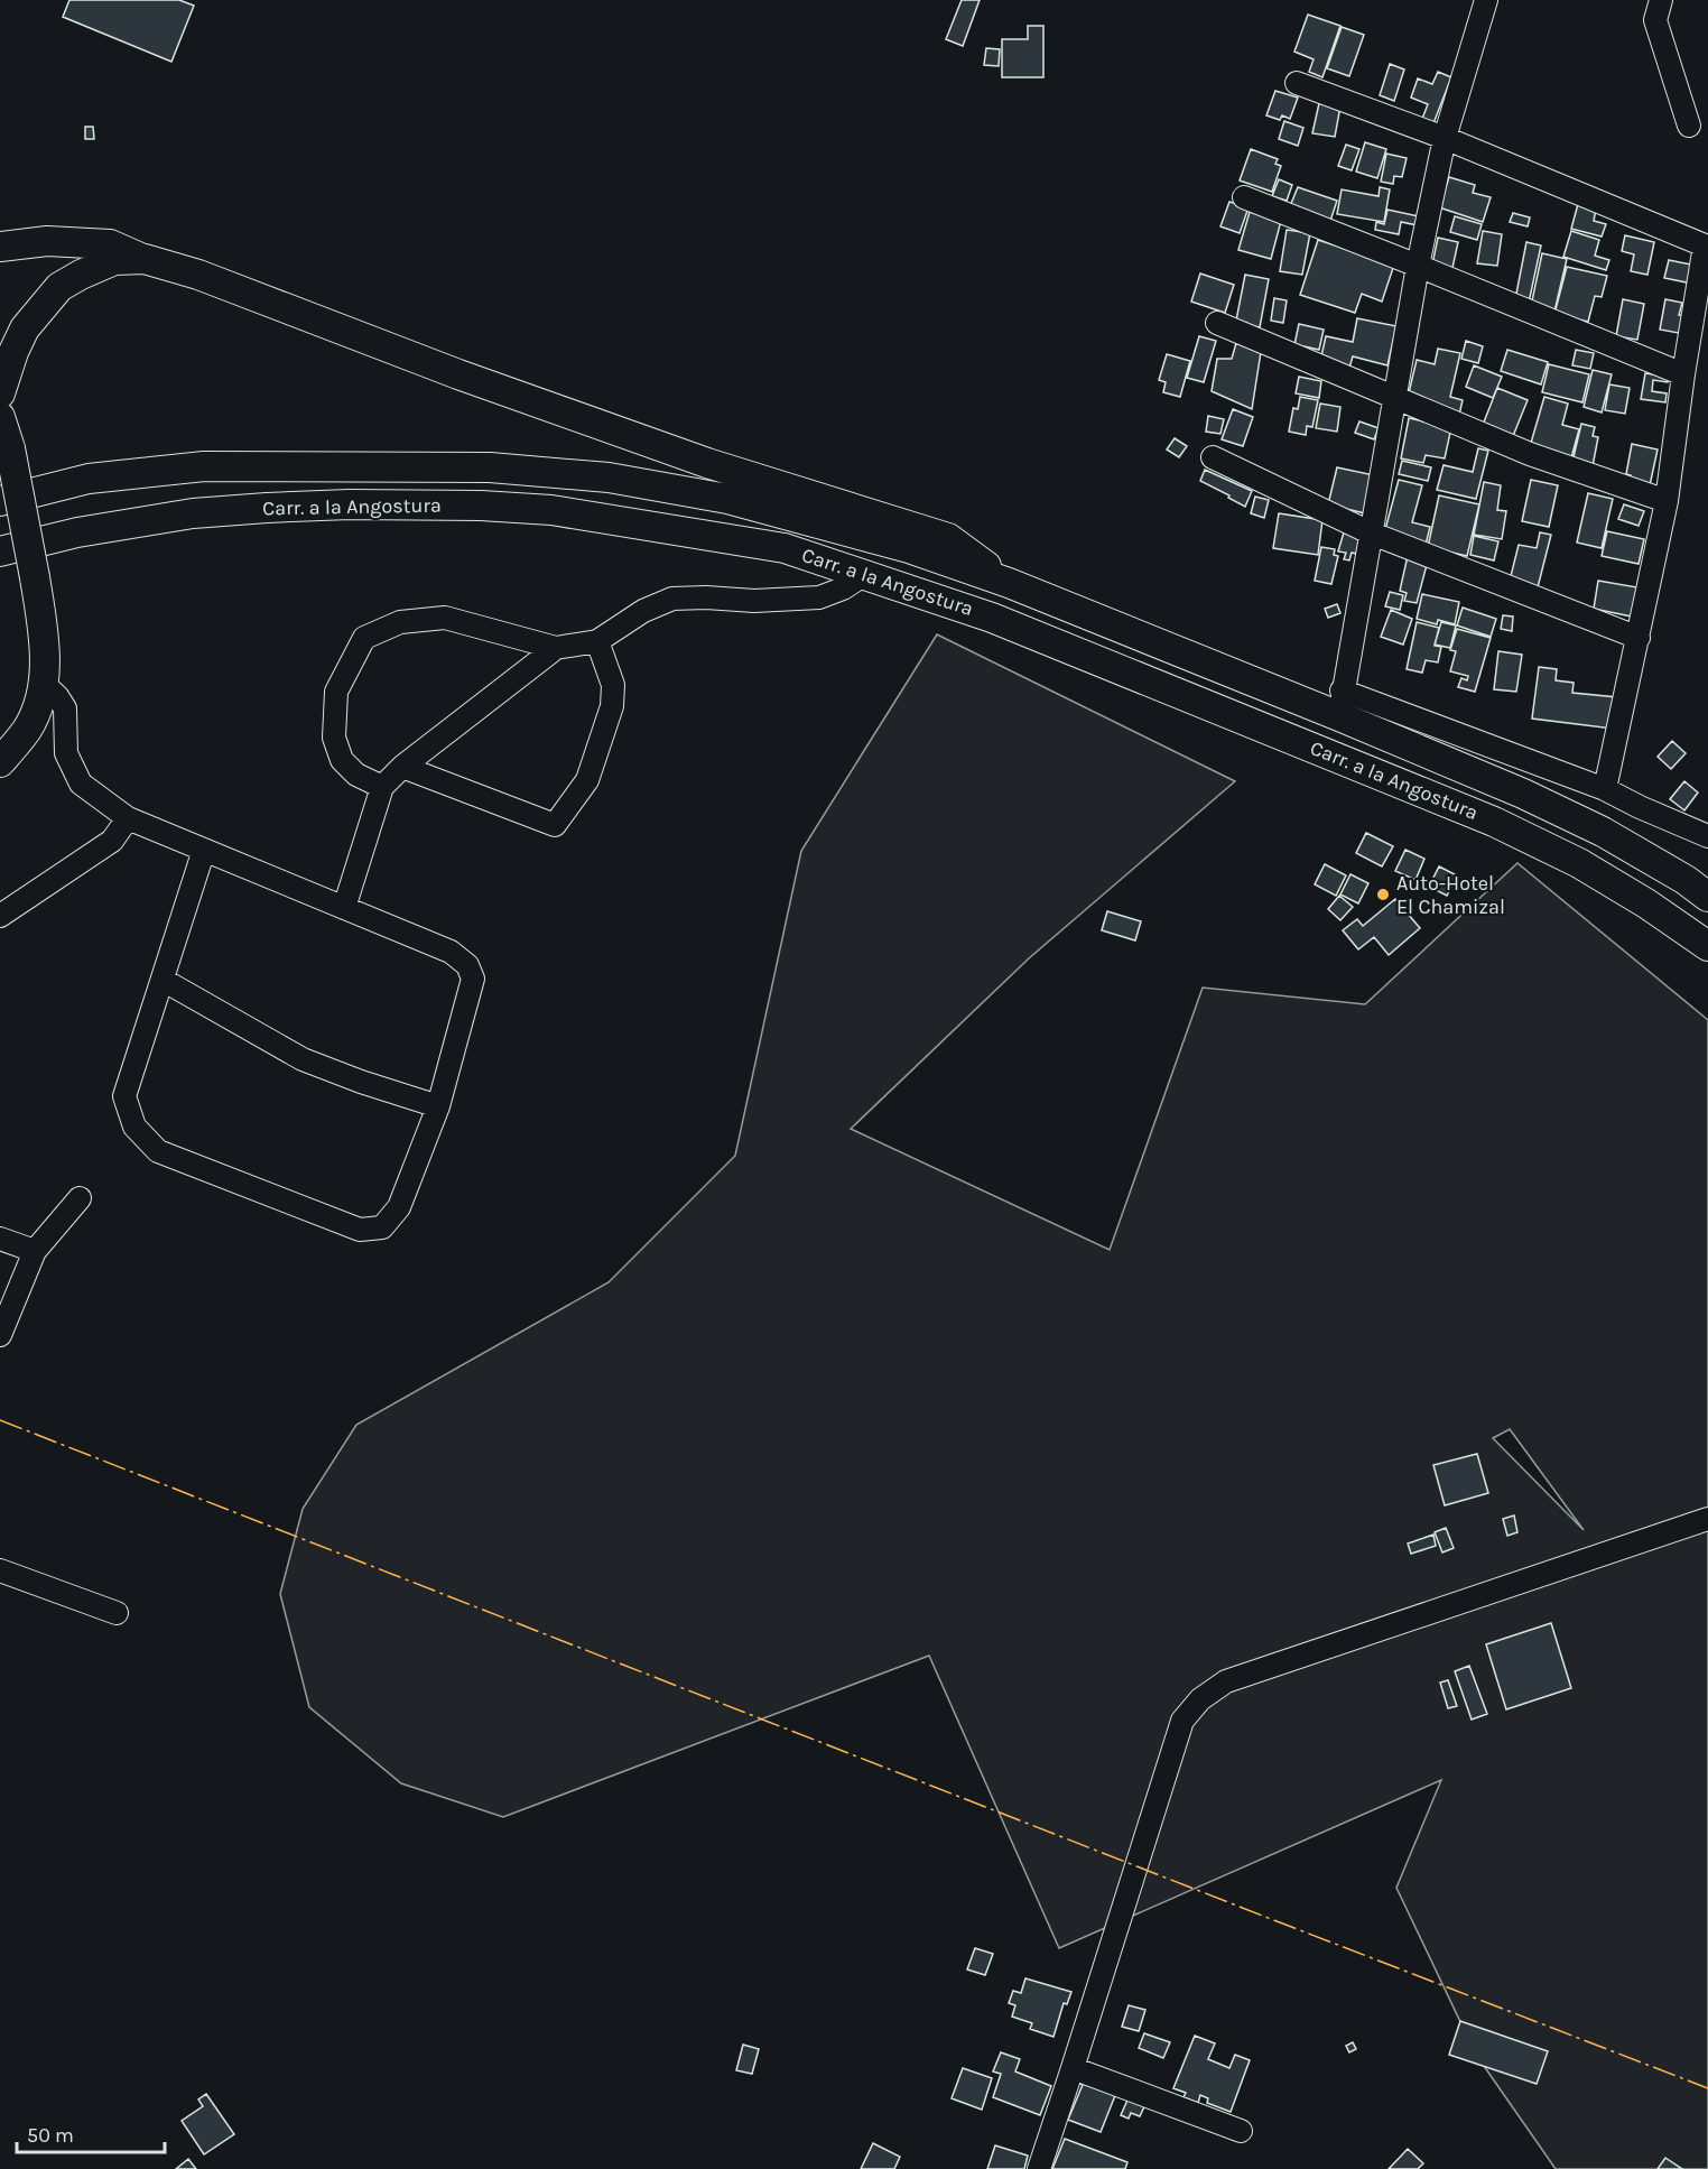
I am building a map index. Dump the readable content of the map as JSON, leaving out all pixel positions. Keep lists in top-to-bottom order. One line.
{"streets":{"main road":["Carr. a la Angostura"]},"places":["Auto-Hotel El Chamizal"],"scale_bar":"50 m"}
